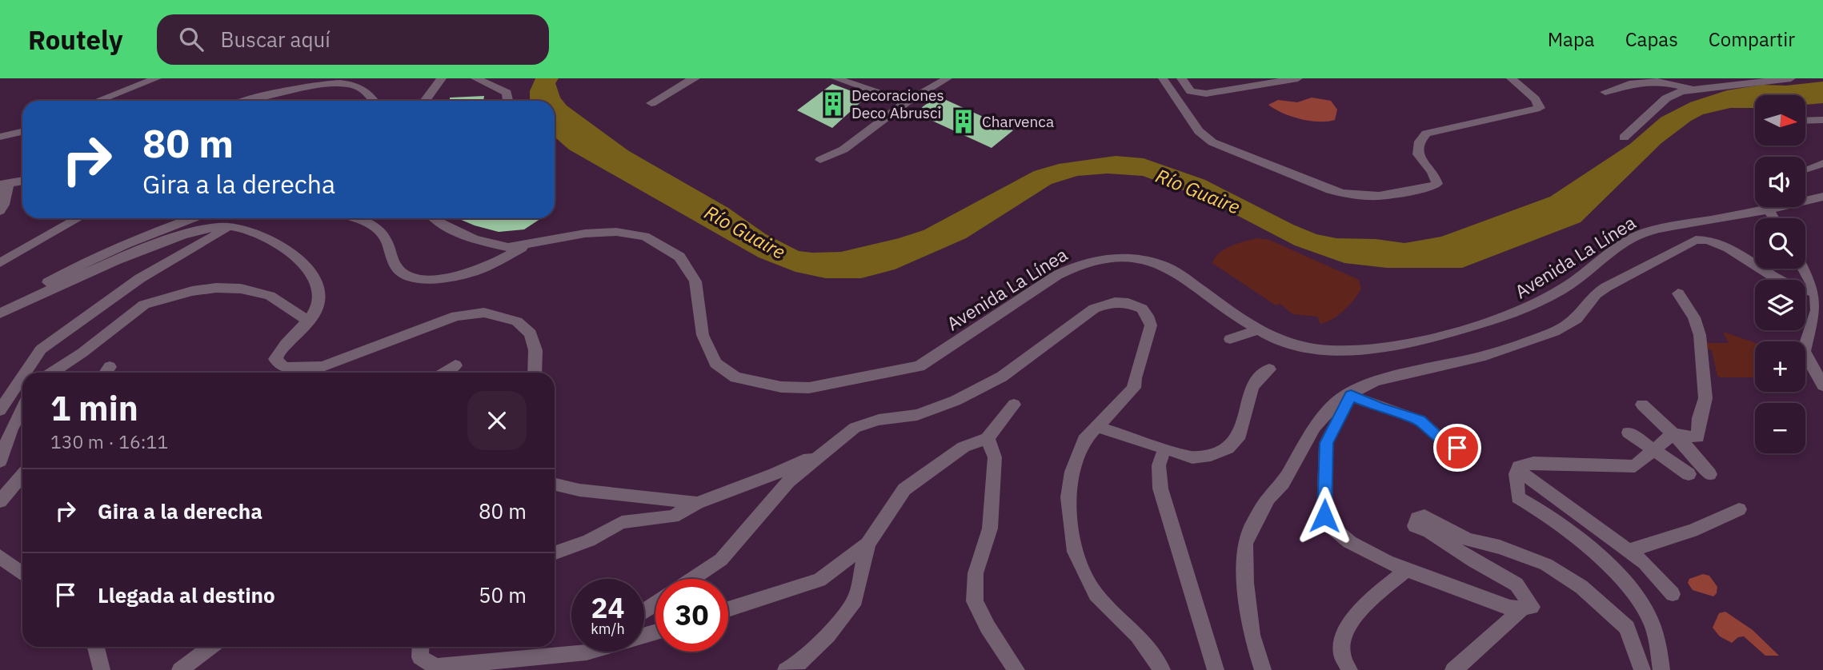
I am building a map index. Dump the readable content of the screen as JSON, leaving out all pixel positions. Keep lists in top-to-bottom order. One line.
{"streets":{"street":["Avenida La Línea"]},"water":["Río Guaire"],"places":{"building":["Decoraciones Deco Abrusci","Charvenca"]},"north":"right","page":{"header":"Routely","search":"Buscar aquí","nav":["Mapa","Capas","Compartir"],"map_buttons":["+","−"],"turn":["80 m","Gira a la derecha"],"heading":["1 min","130 m · 16:11"],"list":[{"name":"Gira a la derecha","value":"80 m"},{"name":"Llegada al destino","value":"50 m"}],"speed":"24 km/h","limit":"30"}}
